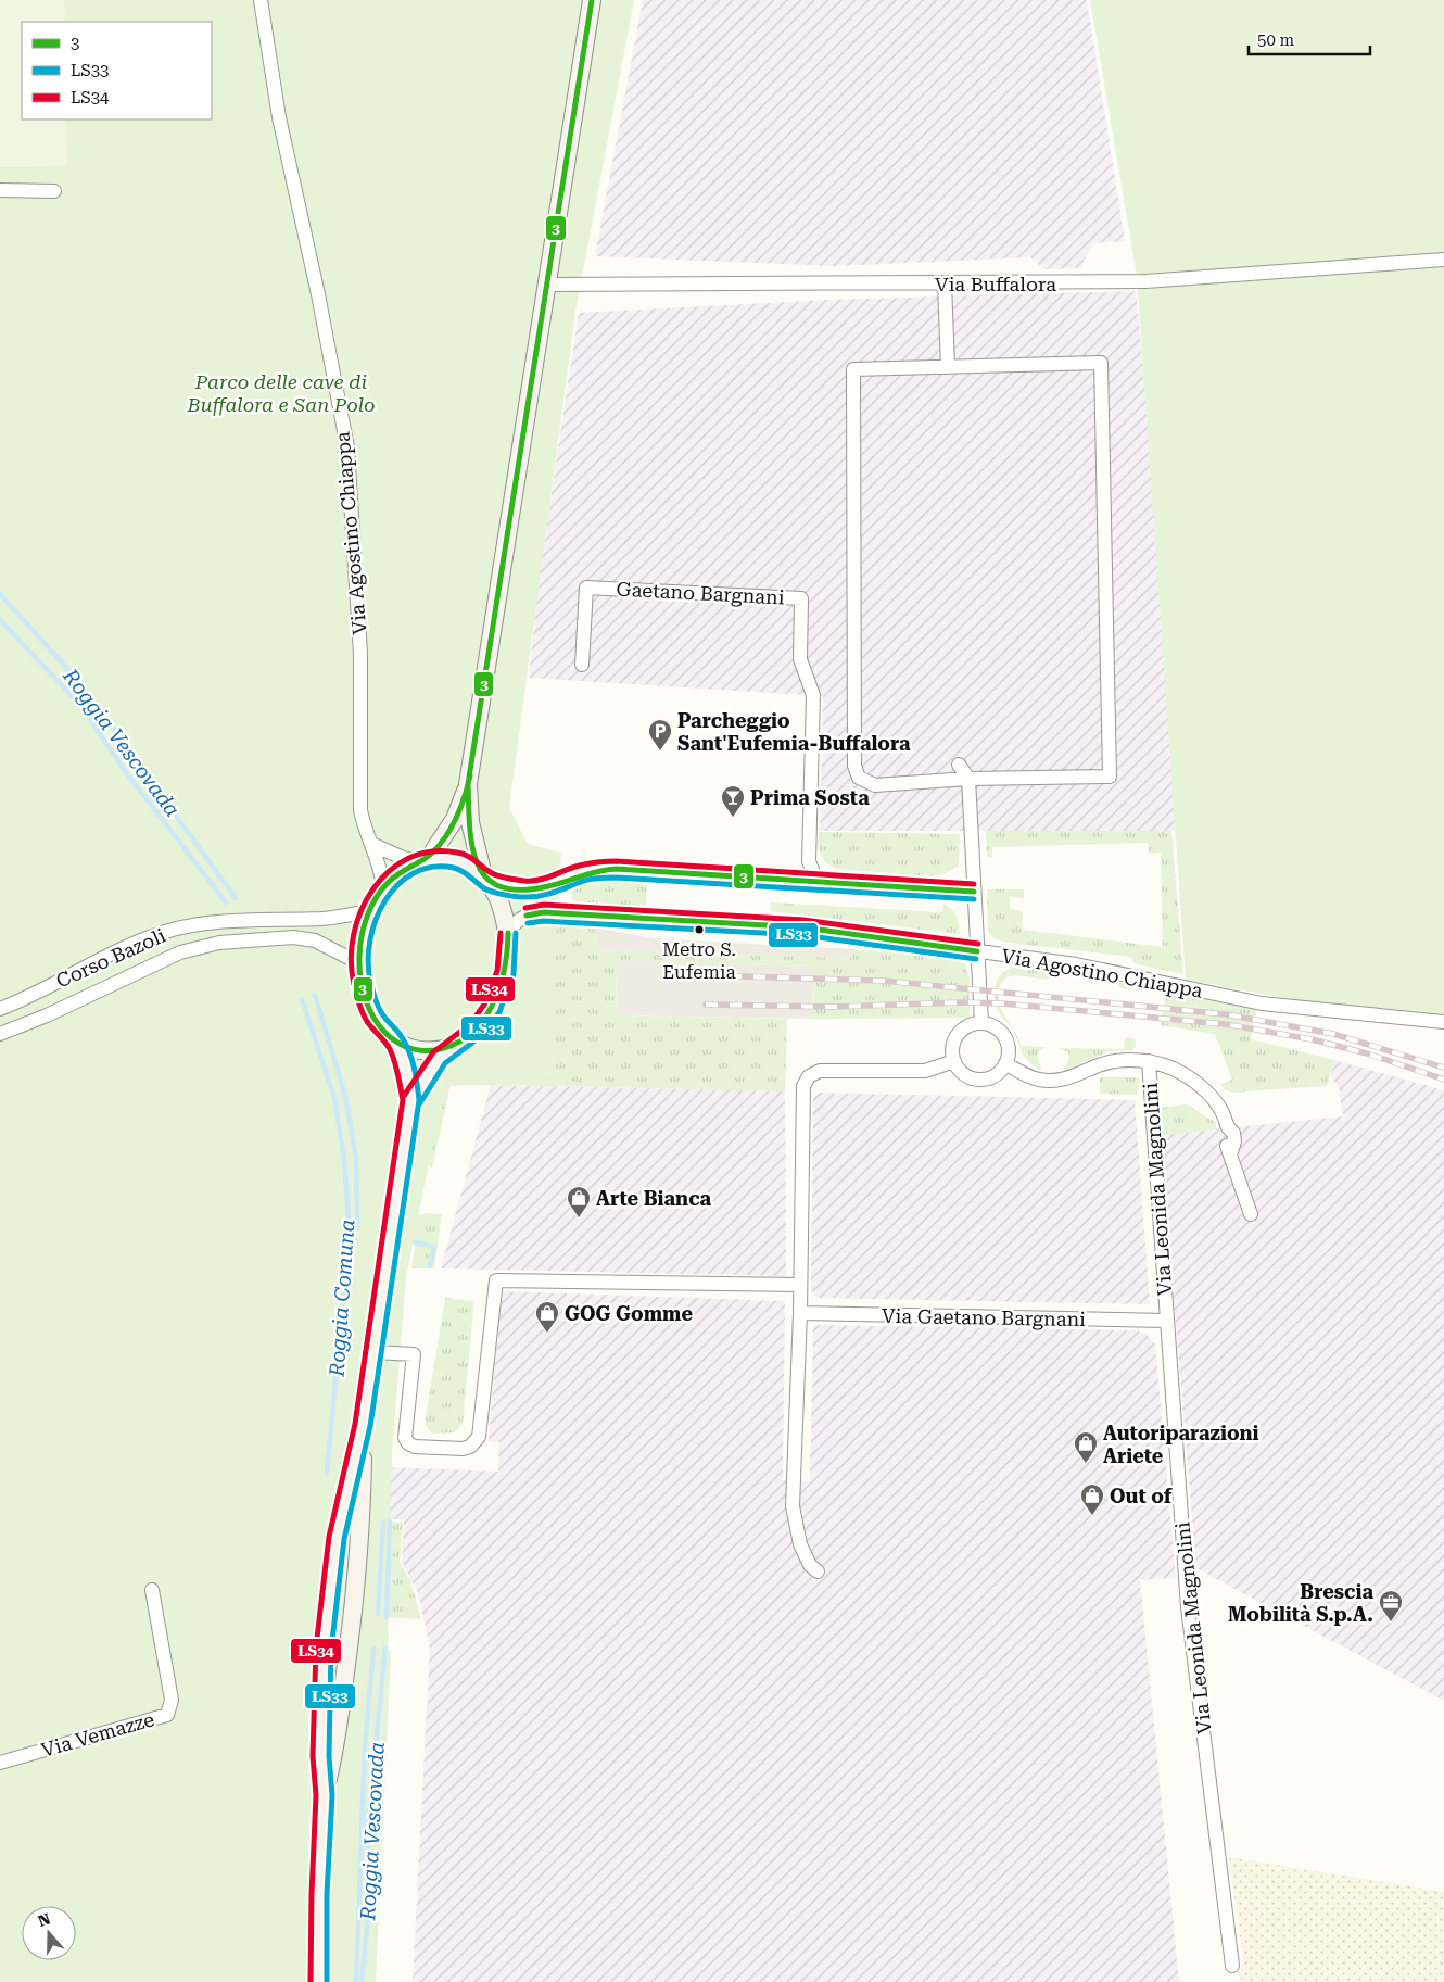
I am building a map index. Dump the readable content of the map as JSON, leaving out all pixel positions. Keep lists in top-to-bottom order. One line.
{"streets":{"street":["Via Buffalora","Via Agostino Chiappa","Gaetano Bargnani","Corso Bazoli","Via Leonida Magnolini","Via Gaetano Bargnani","Via Vemazze"]},"crossings":[["Via Agostino Chiappa","Corso Bazoli"],["Via Leonida Magnolini","Via Gaetano Bargnani"]],"water":["Roggia Vescovada","Roggia Comuna"],"parks":["Parco delle cave di Buffalora e San Polo"],"places":{"parking":["Parcheggio Sant'Eufemia-Buffalora"],"bar":["Prima Sosta"],"other":["Metro S. Eufemia"],"shop":["Arte Bianca","GOG Gomme","Autoriparazioni Ariete","Out of"],"office":["Brescia Mobilità S.p.A."]},"lines":["transit line 3","transit line LS34","transit line LS33"],"legend":["3","LS33","LS34"],"scale_bar":"50 m","north":"top"}
